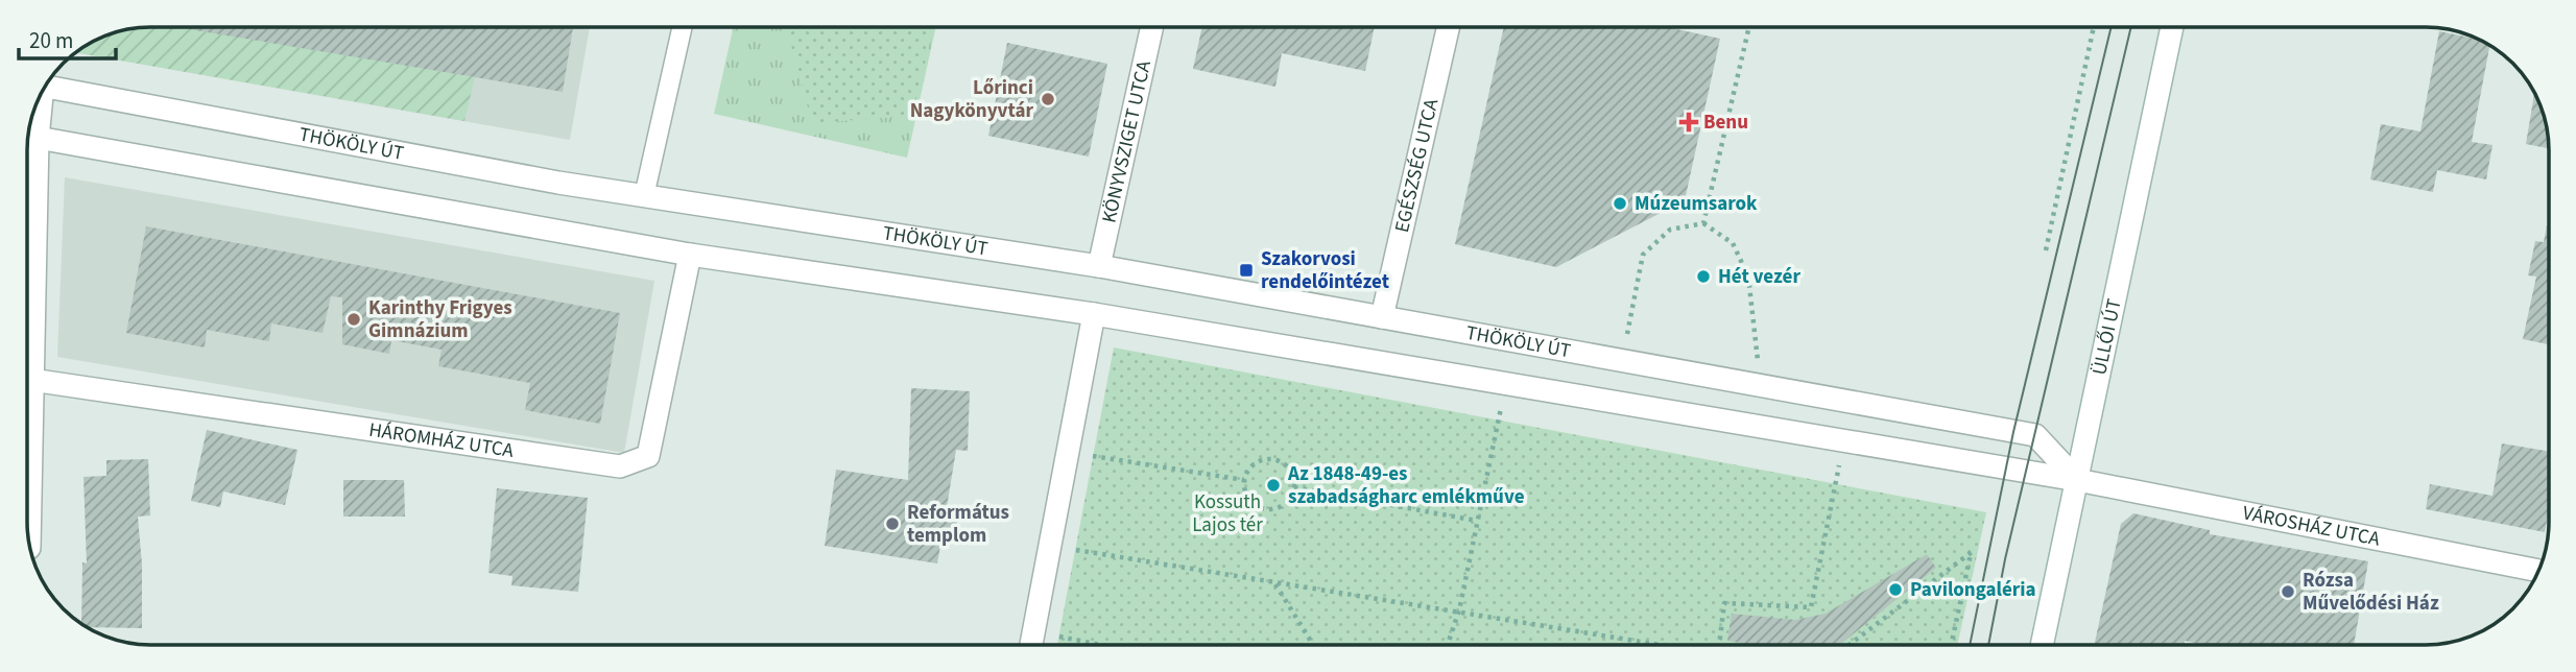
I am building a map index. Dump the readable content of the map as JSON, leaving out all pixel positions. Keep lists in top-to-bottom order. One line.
{"streets":{"street":["KÖNYVSZIGET UTCA","THÖKÖLY ÚT","EGÉSZSÉG UTCA","ÜLLŐI ÚT","HÁROMHÁZ UTCA","VÁROSHÁZ UTCA"]},"crossings":[["KÖNYVSZIGET UTCA","THÖKÖLY ÚT"],["THÖKÖLY ÚT","EGÉSZSÉG UTCA"],["THÖKÖLY ÚT","ÜLLŐI ÚT"],["THÖKÖLY ÚT","HÁROMHÁZ UTCA"],["THÖKÖLY ÚT","VÁROSHÁZ UTCA"],["ÜLLŐI ÚT","VÁROSHÁZ UTCA"]],"parks":["Kossuth Lajos tér"],"places":{"other":["Lőrinci Nagykönyvtár","Múzeumsarok","Hét vezér","Karinthy Frigyes Gimnázium","Az 1848-49-es szabadságharc emlékműve","Református templom","Pavilongaléria","Rózsa Művelődési Ház"],"health":["Benu"],"transit":["Szakorvosi rendelőintézet"]},"scale_bar":"20 m"}
